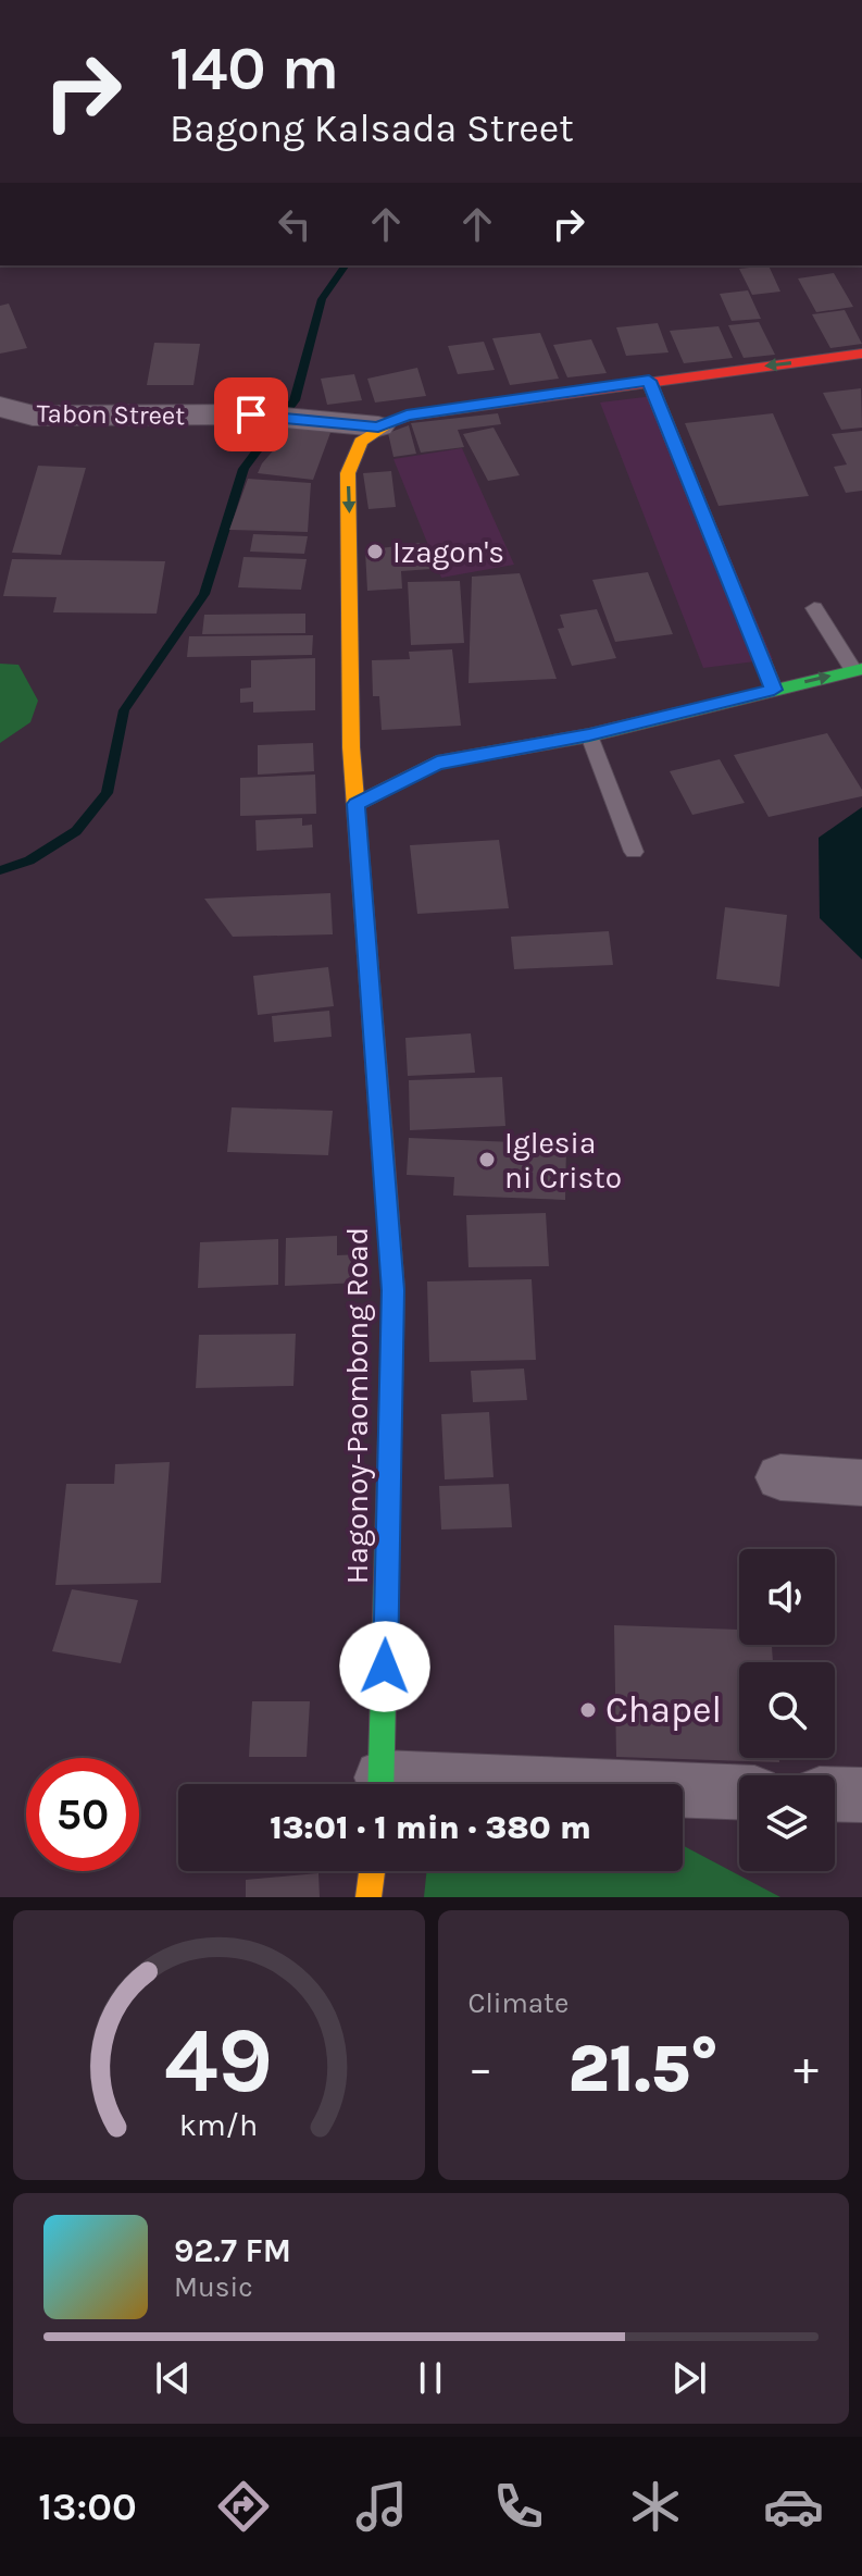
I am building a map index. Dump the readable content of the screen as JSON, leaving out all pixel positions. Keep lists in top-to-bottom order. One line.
{"streets":{"main road":["Hagonoy-Paombong Road"],"street":["Tabon Street"]},"crossings":[["Tabon Street","Hagonoy-Paombong Road"]],"places":["Izagon's","Iglesia ni Cristo","Chapel"],"page":{"turn":["140 m","Bagong Kalsada Street"],"limit":"50","trip":"13:01 · 1 min · 380 m","tile":"Climate","heat":["−","21.5°","+"],"song":["92.7 FM","Music"],"tabs":"13:00","gauge":["49","km/h"]}}
